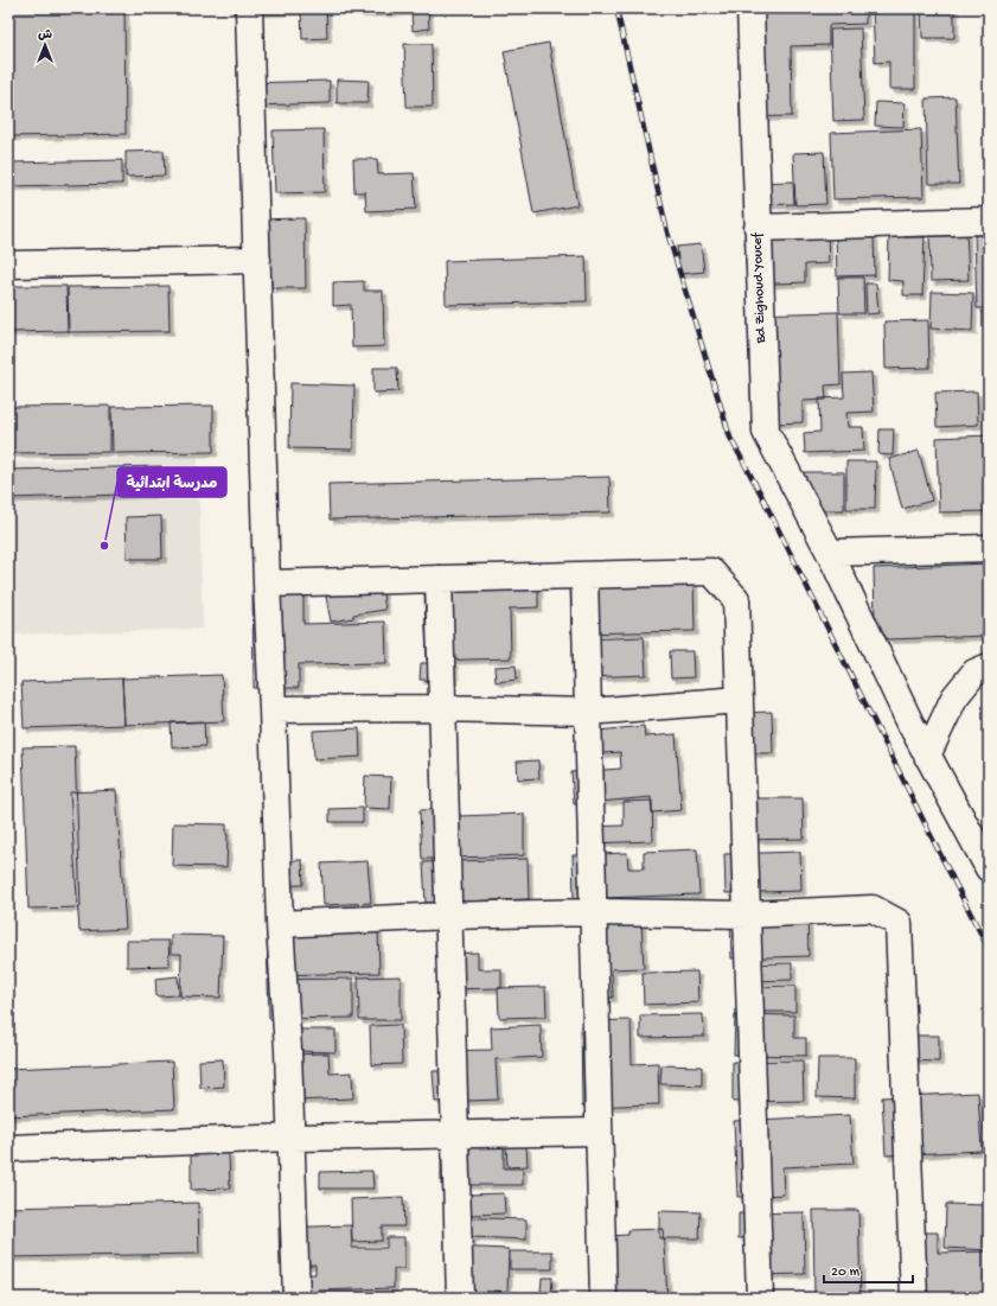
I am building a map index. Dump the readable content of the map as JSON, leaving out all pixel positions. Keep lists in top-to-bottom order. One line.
{"streets":{"street":["Bd Zighoud Youcef"]},"places":["مدرسة ابتدائية"],"scale_bar":"20 m","north":"top"}
